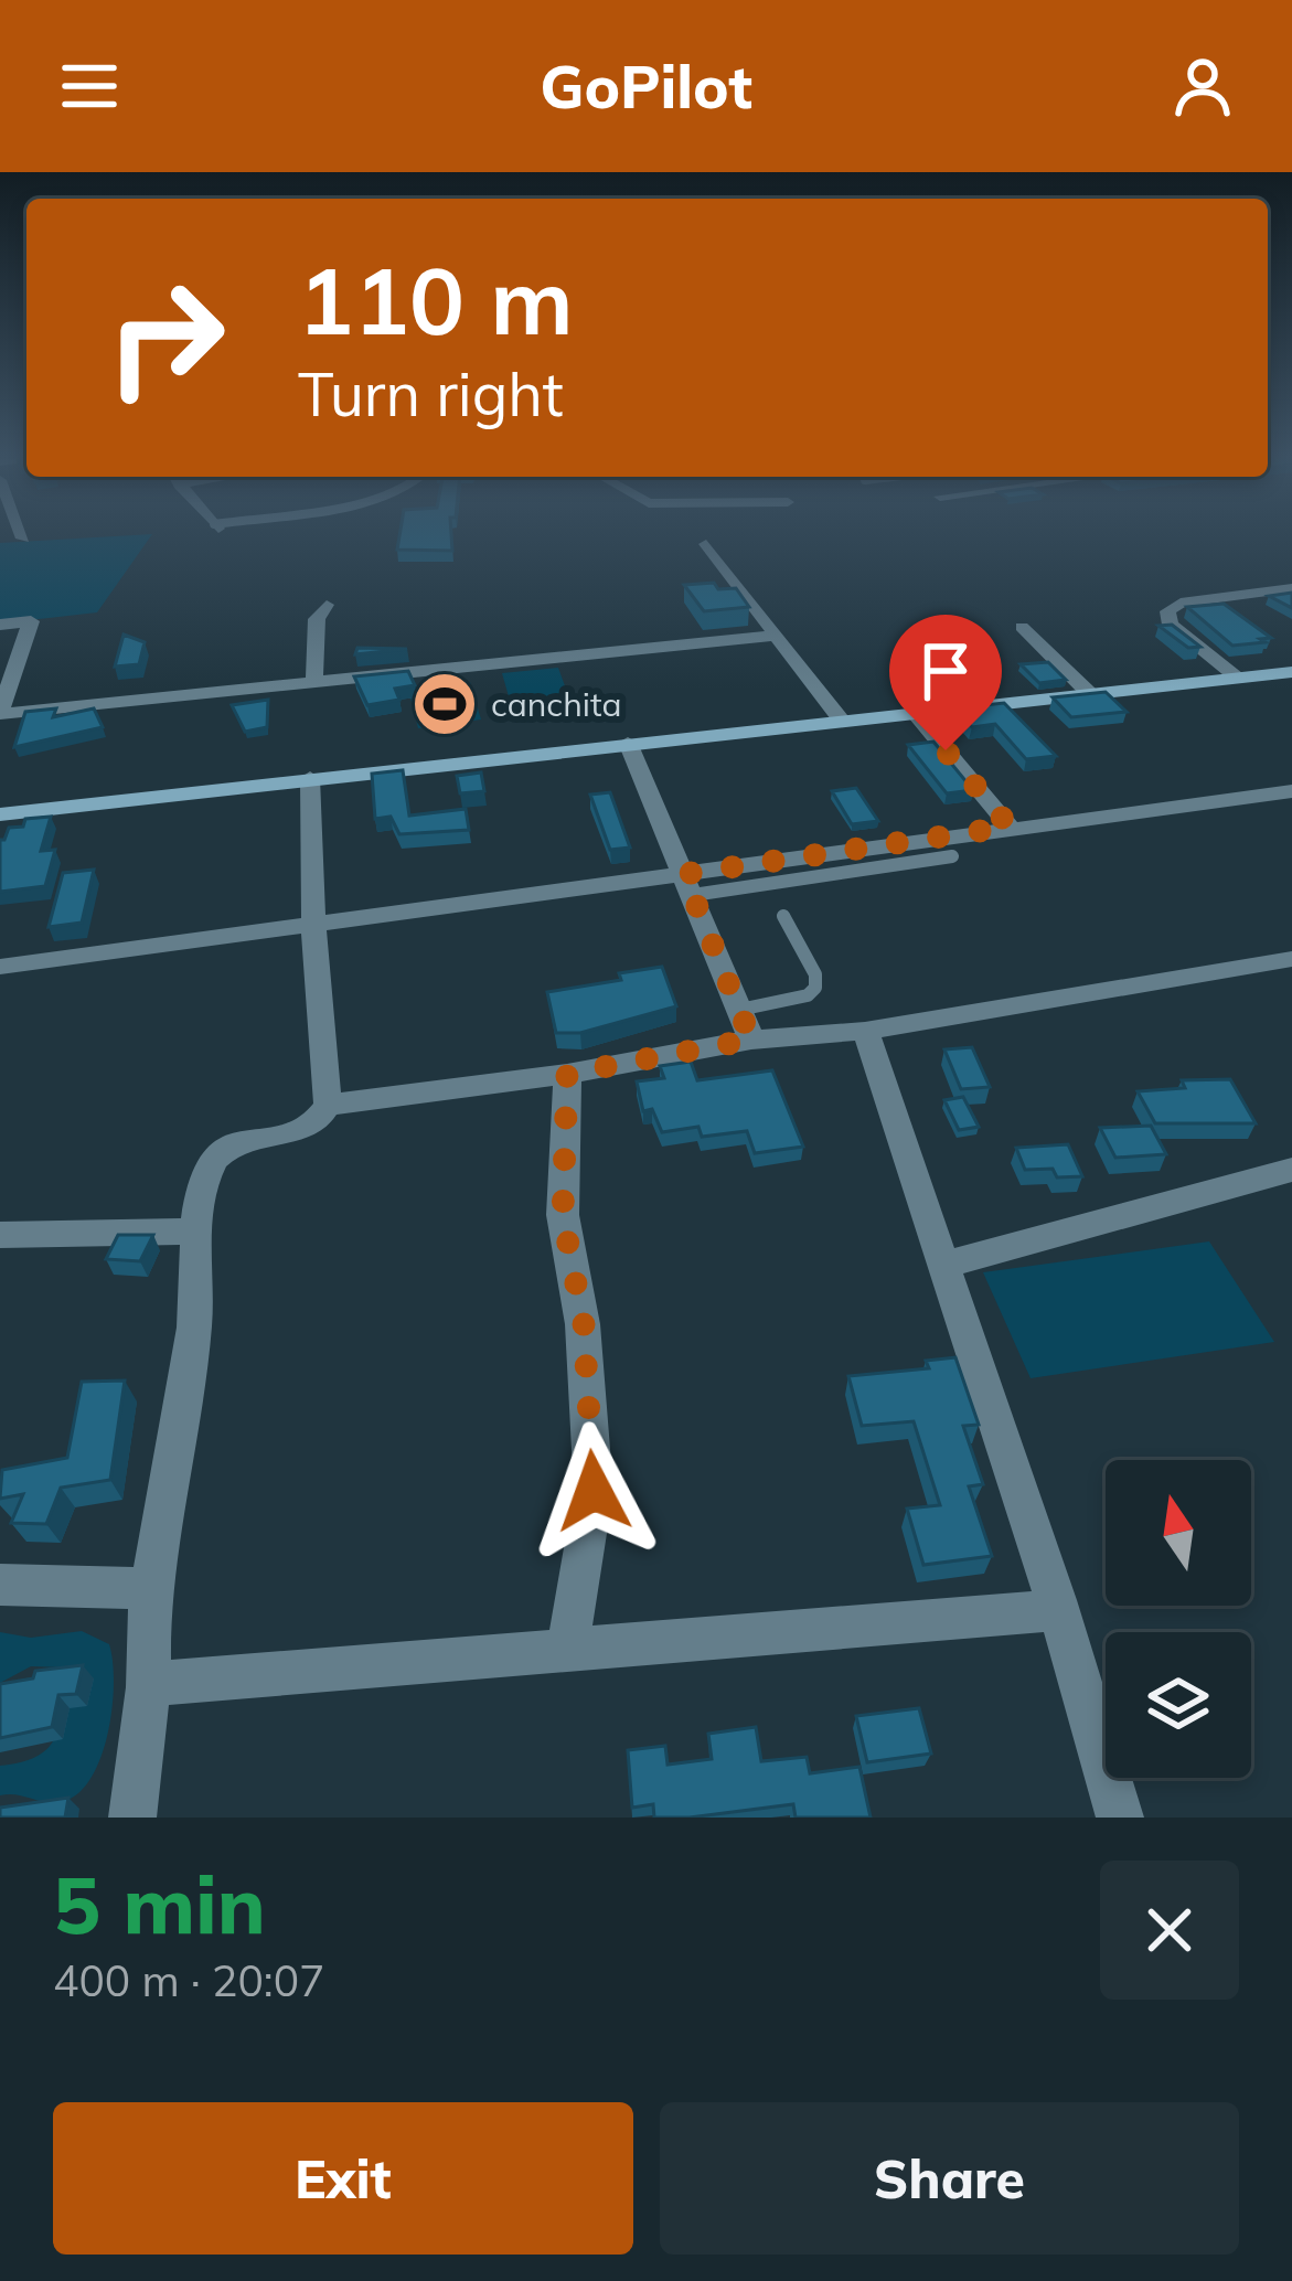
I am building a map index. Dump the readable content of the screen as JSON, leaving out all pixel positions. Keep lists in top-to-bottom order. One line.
{"places":{"sports":["canchita"]},"north":"top","page":{"header":"GoPilot","turn":["110 m","Turn right"],"heading":["5 min","400 m · 20:07"],"buttons":["Exit","Share"]}}
